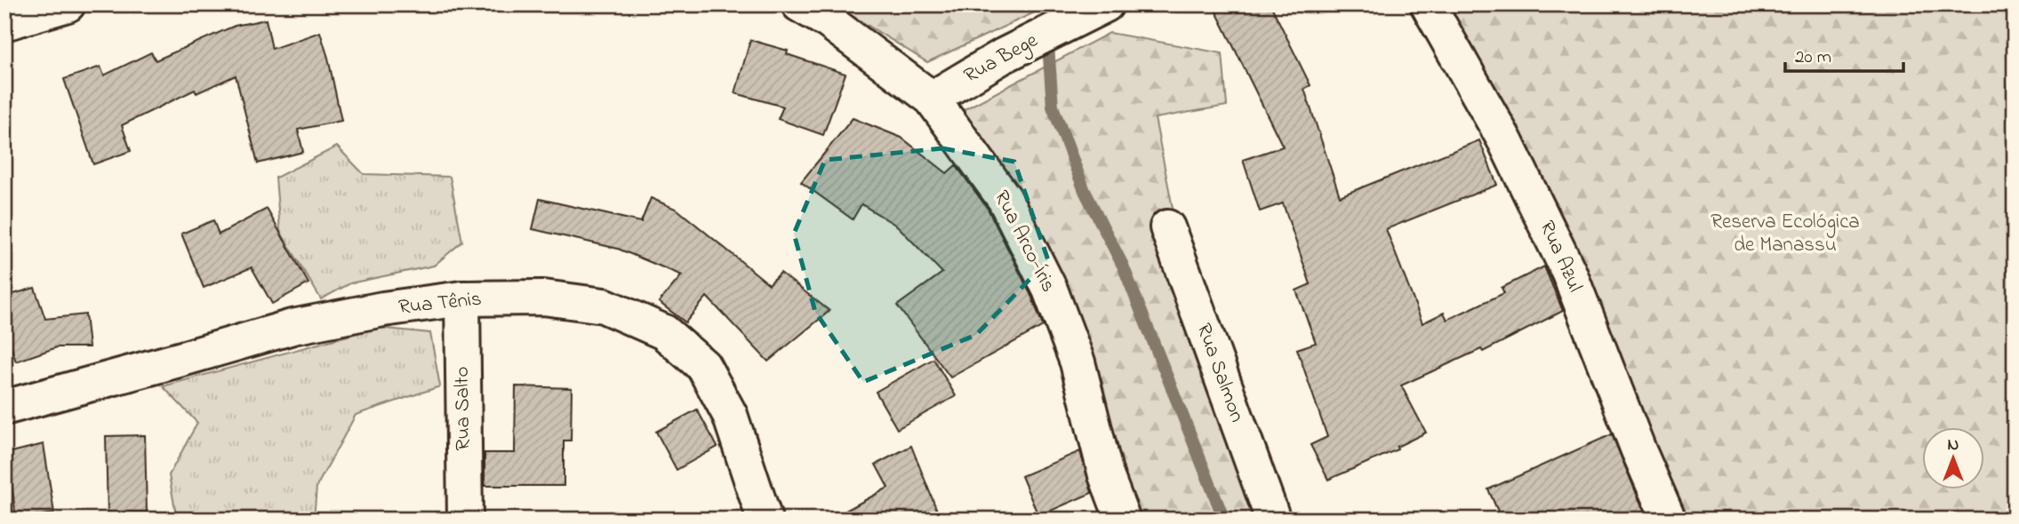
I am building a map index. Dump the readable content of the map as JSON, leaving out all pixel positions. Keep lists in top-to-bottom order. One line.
{"streets":{"street":["Rua Bege","Rua Arco-Íris","Rua Azul","Rua Tênis","Rua Salmon","Rua Salto"]},"crossings":[["Rua Bege","Rua Arco-Íris"],["Rua Tênis","Rua Salto"]],"parks":["Reserva Ecológica de Manassu"],"scale_bar":"20 m","north":"top"}
